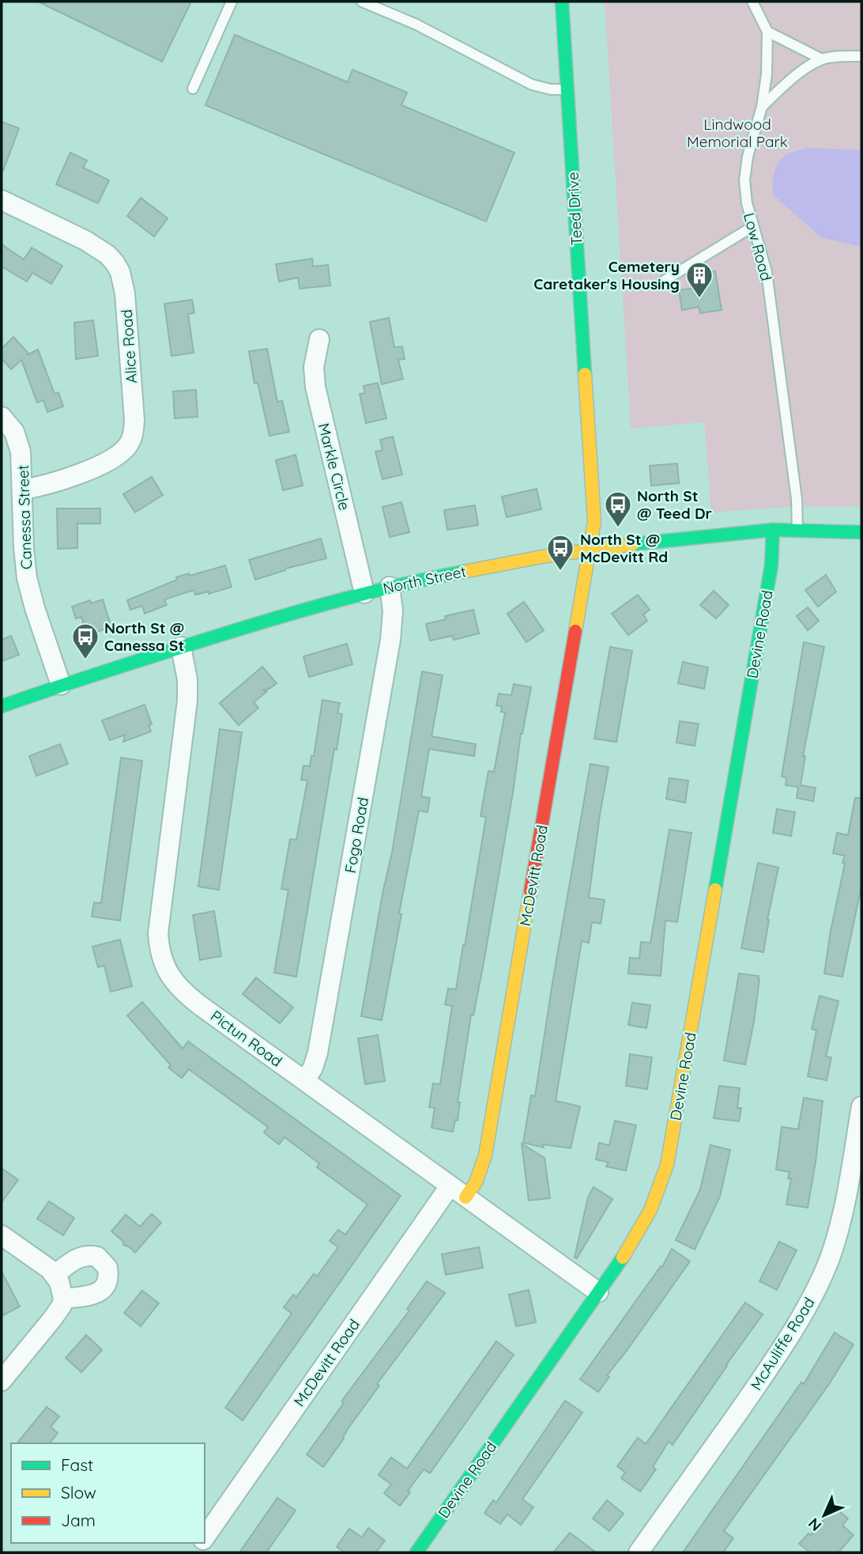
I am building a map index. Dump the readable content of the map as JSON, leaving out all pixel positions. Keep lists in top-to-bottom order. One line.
{"streets":{"street":["Teed Drive","Alice Road","Markle Circle","Canessa Street","North Street","Devine Road","Fogo Road","McDevitt Road","Pictun Road","McAuliffe Road"],"lane":["Low Road"]},"crossings":[["Teed Drive","North Street"],["Teed Drive","McDevitt Road"],["Low Road","North Street"],["Alice Road","Canessa Street"],["Markle Circle","North Street"],["Canessa Street","North Street"],["North Street","Devine Road"],["North Street","Fogo Road"],["North Street","McDevitt Road"],["North Street","Pictun Road"],["Devine Road","Pictun Road"],["Fogo Road","Pictun Road"],["McDevitt Road","Pictun Road"]],"parks":["Lindwood Memorial Park"],"places":{"building":["Cemetery Caretaker's Housing"],"bus stop":["North St @ Teed Dr","North St @ McDevitt Rd","North St @ Canessa St"]},"legend":["Fast","Slow","Jam"],"north":"bottom left"}
